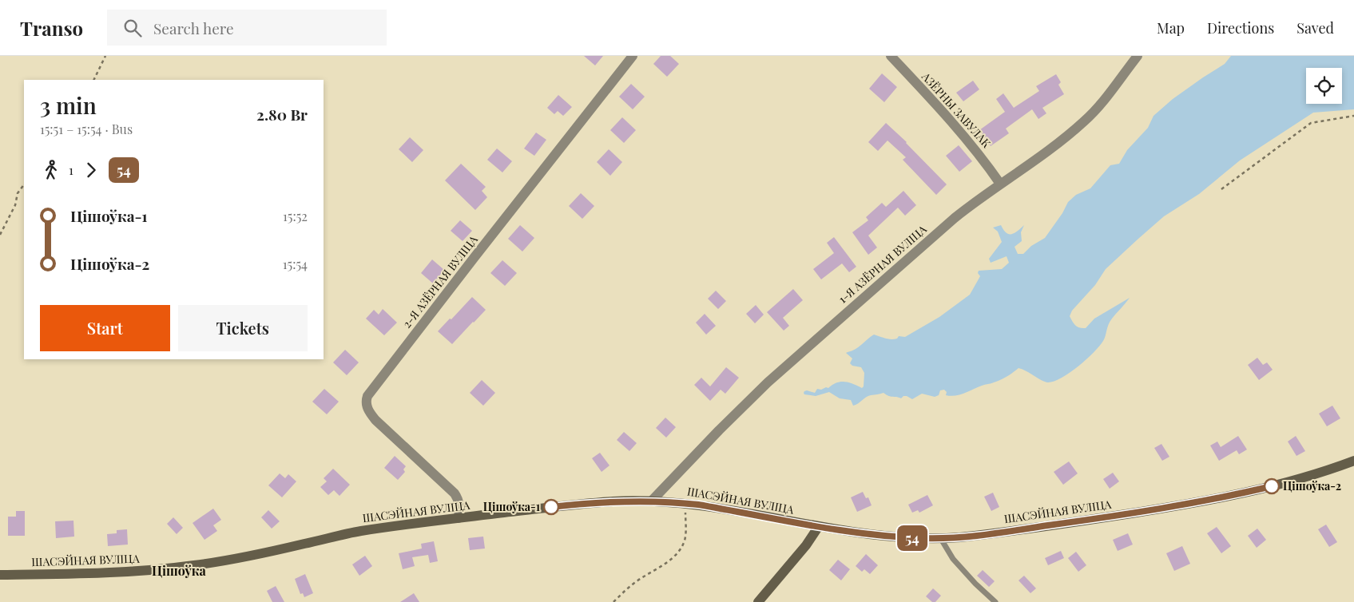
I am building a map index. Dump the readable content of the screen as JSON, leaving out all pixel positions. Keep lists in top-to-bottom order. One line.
{"streets":{"main road":["ШАСЭЙНАЯ ВУЛІЦА"],"street":["АЗЁРНЫ ЗАВУЛАК","1-Я АЗЁРНАЯ ВУЛІЦА","2-Я АЗЁРНАЯ ВУЛІЦА"]},"crossings":[["АЗЁРНЫ ЗАВУЛАК","1-Я АЗЁРНАЯ ВУЛІЦА"],["1-Я АЗЁРНАЯ ВУЛІЦА","ШАСЭЙНАЯ ВУЛІЦА"],["2-Я АЗЁРНАЯ ВУЛІЦА","ШАСЭЙНАЯ ВУЛІЦА"]],"districts":["Цішоўка"],"places":["Цішоўка-2","Цішоўка-1"],"lines":["bus line 54"],"page":{"header":"Transo","search":"Search here","nav":["Map","Directions","Saved"],"on_map":"54","heading":["3 min","15:51 – 15:54 · Bus","2.80 Br"],"legs":["1","54"],"list":[{"name":"Цішоўка-1","value":"15:52"},{"name":"Цішоўка-2","value":"15:54"}],"buttons":["Start","Tickets"]}}
